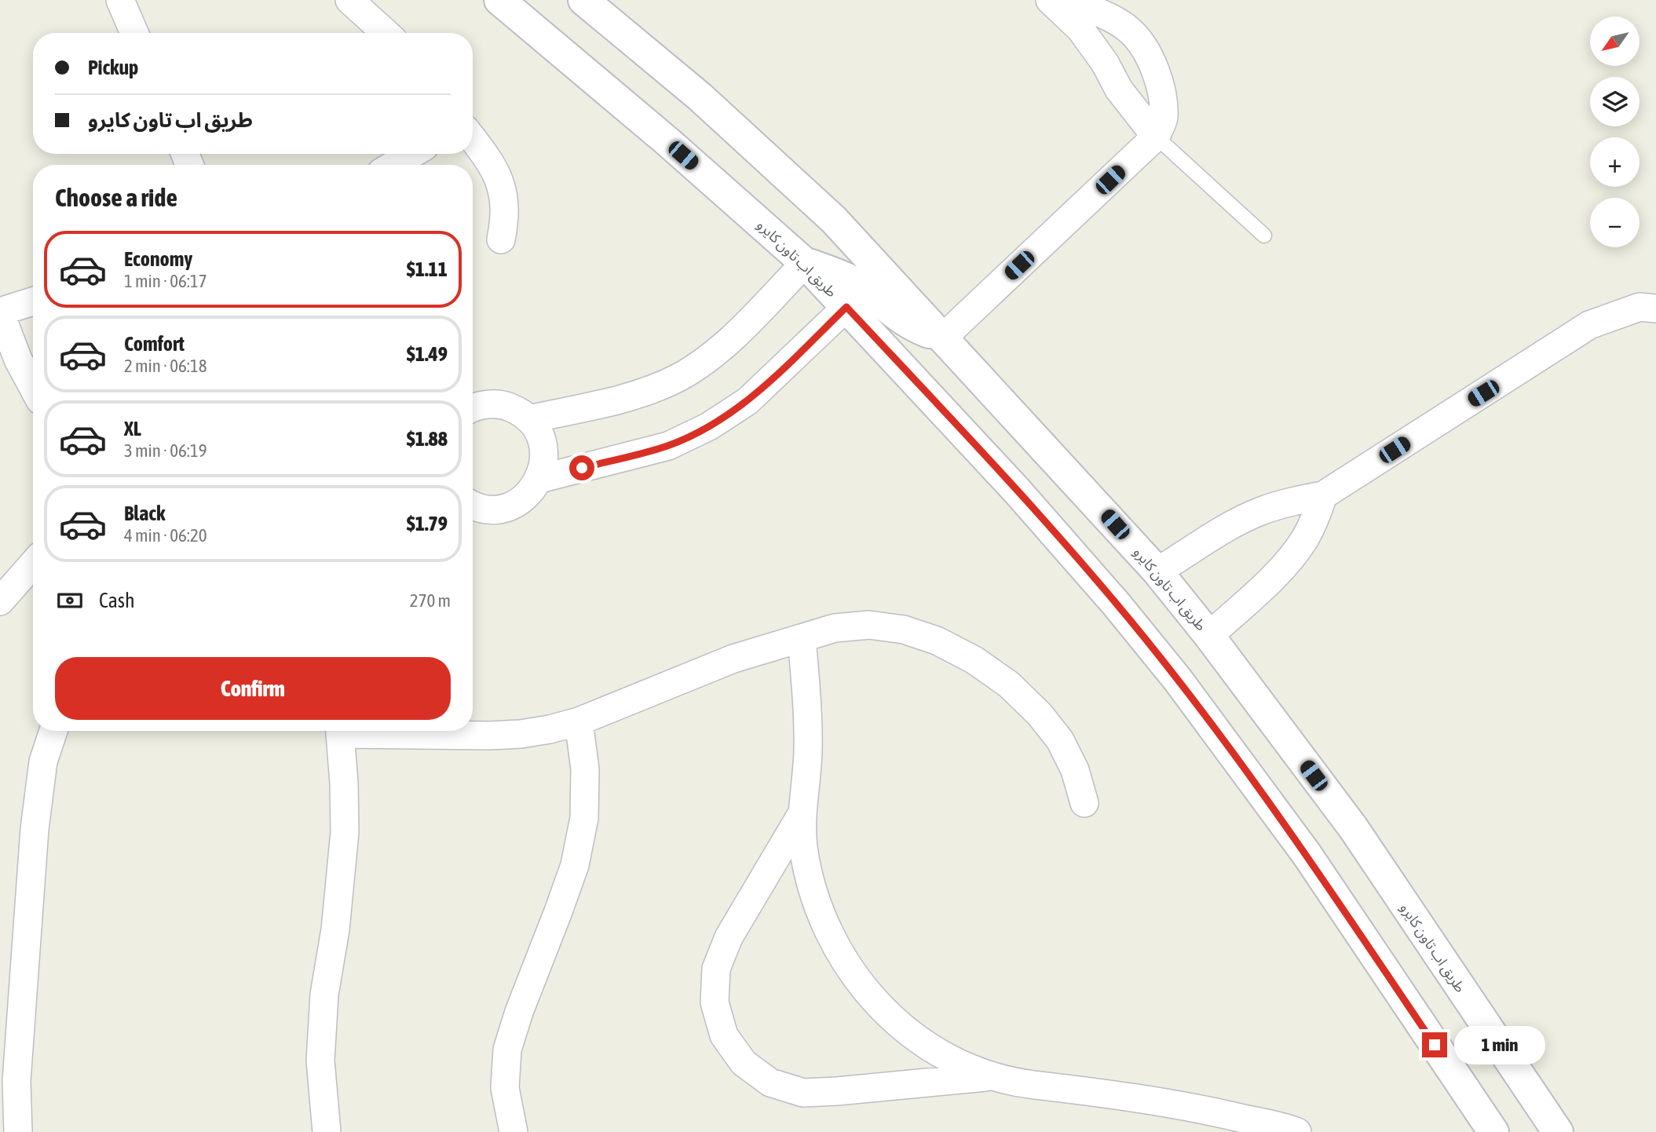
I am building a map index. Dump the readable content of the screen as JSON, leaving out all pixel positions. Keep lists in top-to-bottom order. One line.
{"streets":{"street":["طريق اب تاون كايرو"]},"north":"bottom left","page":{"map_buttons":["+","−"],"banner":["Pickup","طريق اب تاون كايرو"],"heading":"Choose a ride","list":[{"name":"Economy","note":"1 min · 06:17","value":"$1.11"},{"name":"Comfort","note":"2 min · 06:18","value":"$1.49"},{"name":"XL","note":"3 min · 06:19","value":"$1.88"},{"name":"Black","note":"4 min · 06:20","value":"$1.79"}],"pay":["Cash","270 m"],"buttons":"Confirm","bubble":"1 min"}}
